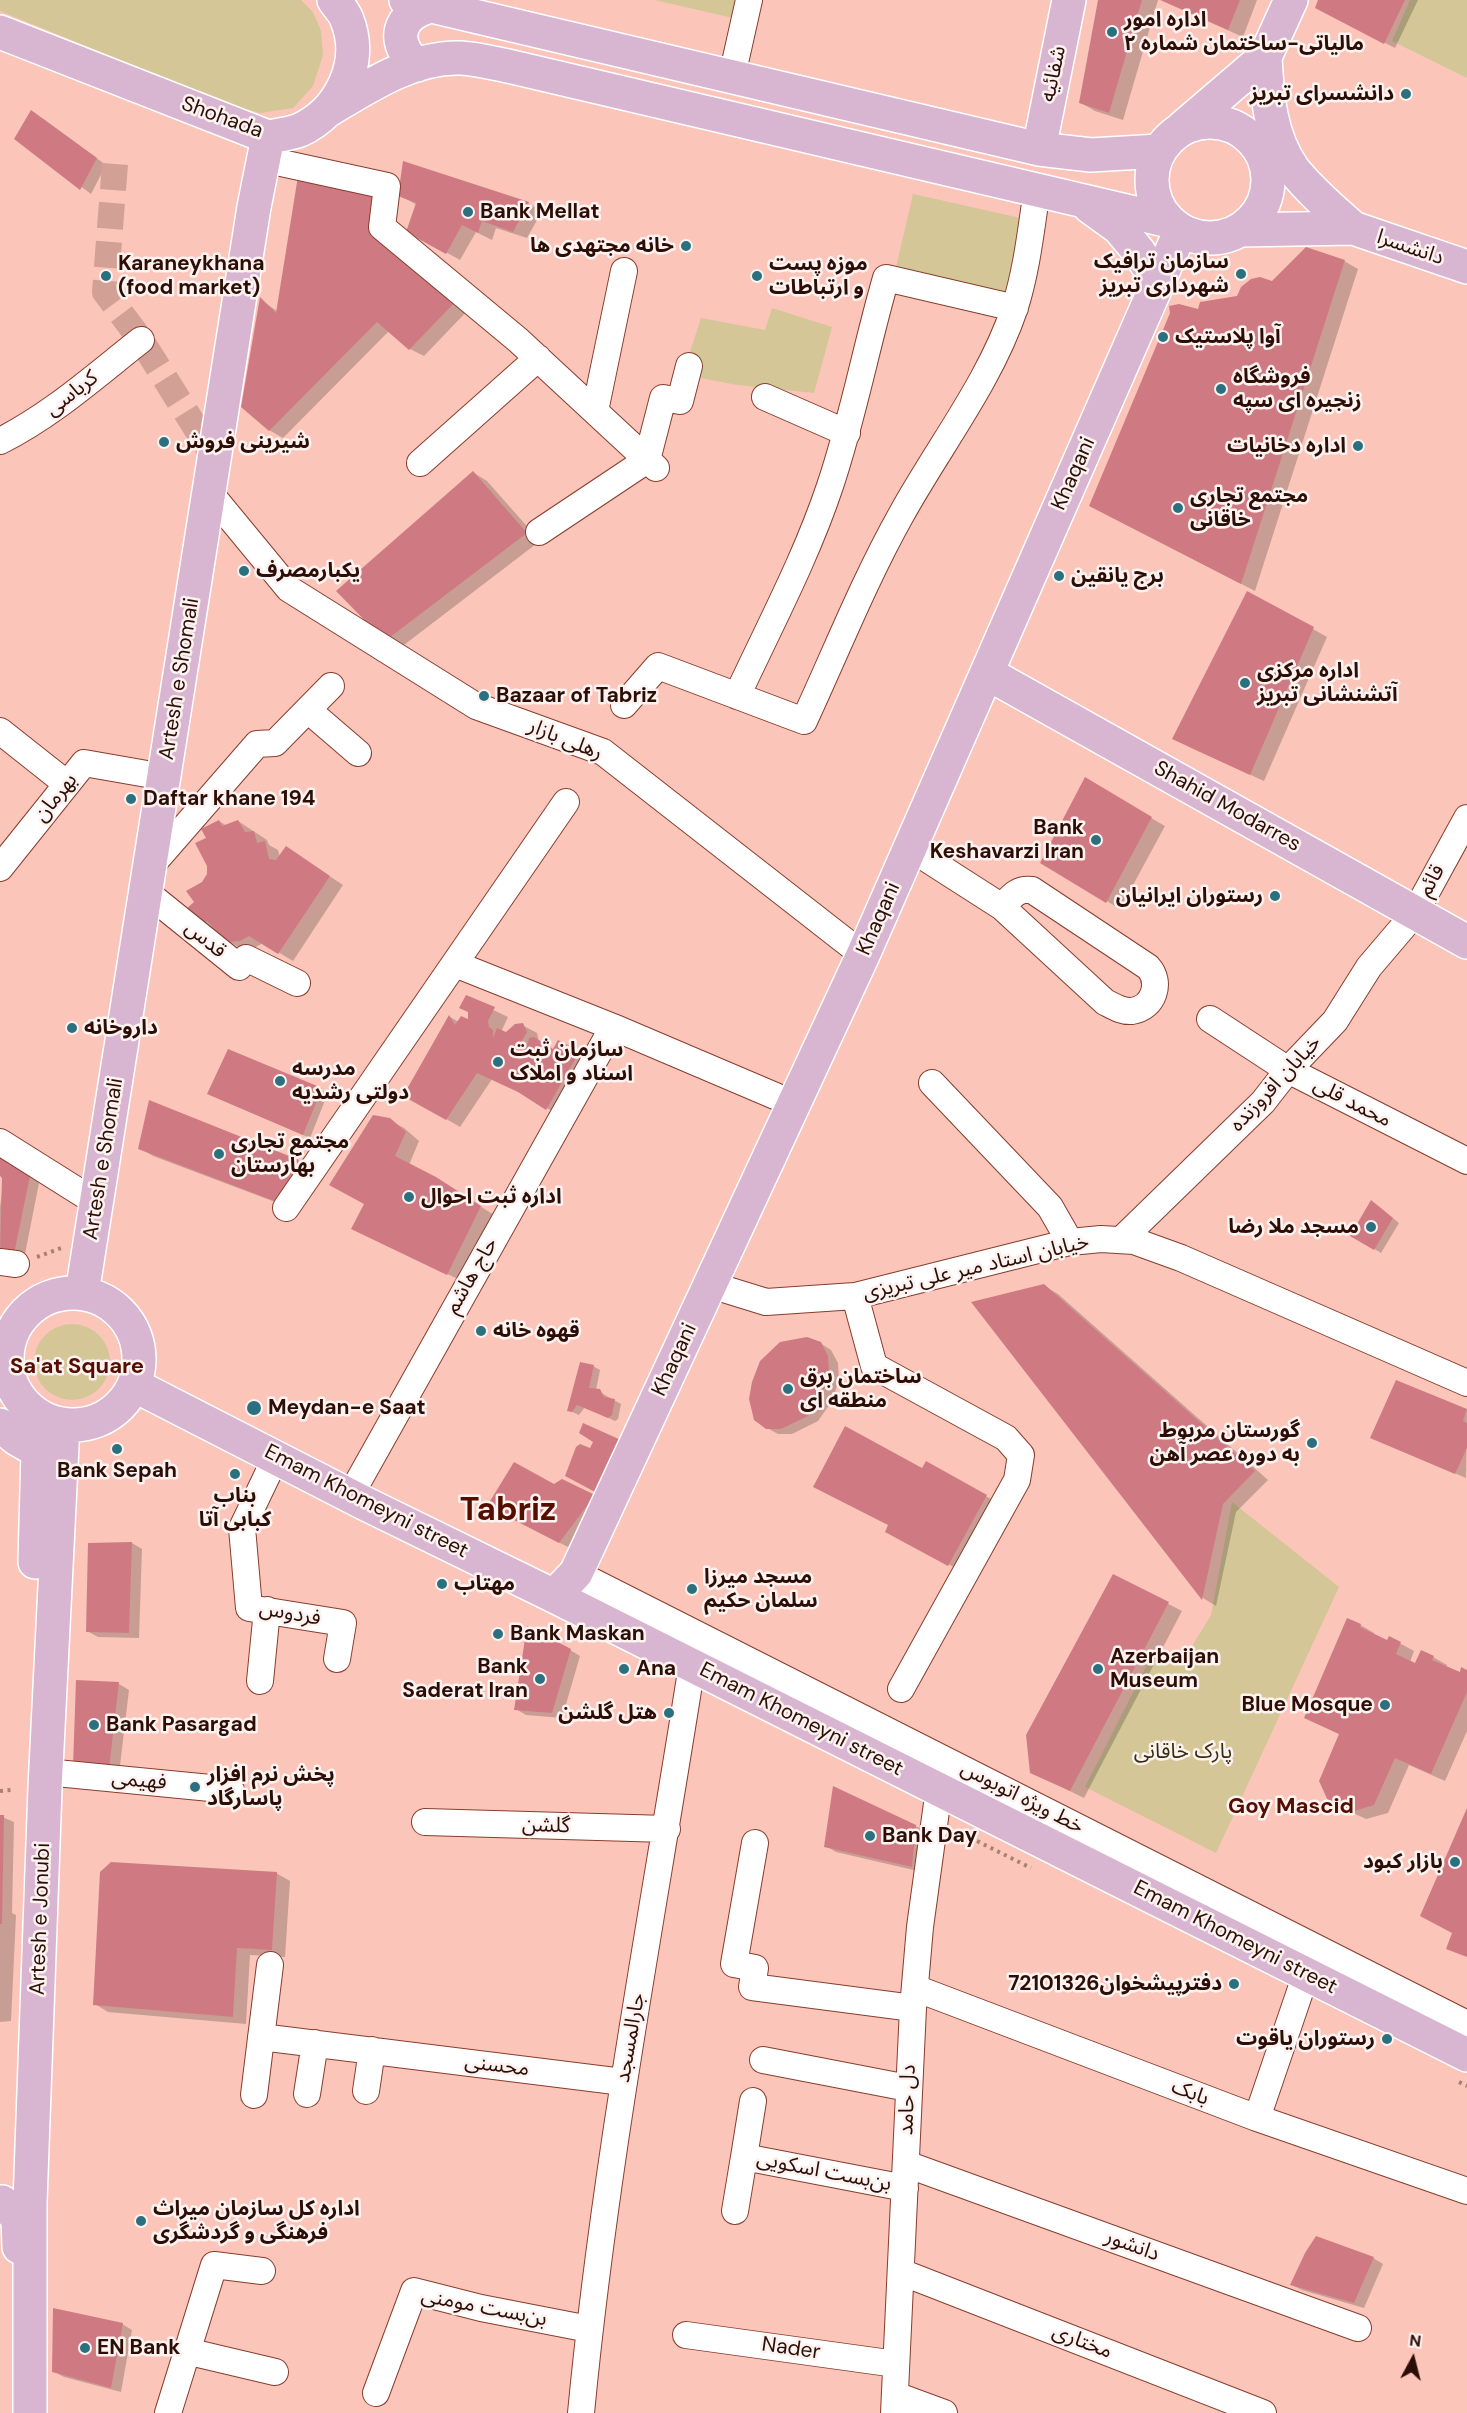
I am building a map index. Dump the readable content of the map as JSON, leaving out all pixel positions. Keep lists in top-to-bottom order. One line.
{"streets":{"main road":["شفائیه","Shohada","دانشسرا","Khaqani","Artesh e Shomali","Shahid Modarres","Emam Khomeyni street","Artesh e Jonubi"],"street":["کرباسی","رهلی بازار","بهرمان","قائم","قدس","خیابان افروزنده","محمد قلی","خیابان استاد میر علی تبریزی","حاج هاشم","فردوس","فهیمی","خط ویژه اتوبوس","گلشن","جارالمسجد","محسنی","بابک","دل حامد","بن‌بست اسکویی","دانشور","بن‌بست مومنی","مختاری","Nader"]},"crossings":[["Shohada","Artesh e Shomali"],["Khaqani","رهلی بازار"],["Khaqani","Shahid Modarres"],["Khaqani","خیابان استاد میر علی تبریزی"],["Khaqani","Emam Khomeyni street"],["Khaqani","خط ویژه اتوبوس"],["Artesh e Shomali","رهلی بازار"],["Artesh e Shomali","بهرمان"],["Artesh e Shomali","قدس"],["Artesh e Shomali","Emam Khomeyni street"],["Artesh e Shomali","Artesh e Jonubi"],["Shahid Modarres","قائم"],["Shahid Modarres","خیابان افروزنده"],["قائم","خیابان افروزنده"],["خیابان افروزنده","محمد قلی"],["خیابان افروزنده","خیابان استاد میر علی تبریزی"],["حاج هاشم","Emam Khomeyni street"],["Emam Khomeyni street","فردوس"],["Emam Khomeyni street","خط ویژه اتوبوس"],["Emam Khomeyni street","Artesh e Jonubi"],["Emam Khomeyni street","جارالمسجد"],["Emam Khomeyni street","دل حامد"],["فهیمی","Artesh e Jonubi"],["گلشن","جارالمسجد"],["جارالمسجد","محسنی"],["جارالمسجد","بن‌بست مومنی"],["بابک","دل حامد"],["دل حامد","بن‌بست اسکویی"],["دل حامد","دانشور"],["دل حامد","مختاری"],["دل حامد","Nader"],["بن‌بست اسکویی","دانشور"]],"districts":["Sa'at Square","Tabriz","Goy Mascid"],"parks":["پارک خاقانی"],"places":["اداره امور مالیاتی-ساختمان شماره ۲","دانشسرای تبریز","Bank Mellat","خانه مجتهدی ها","سازمان ترافیک شهرداری تبریز","Karaneykhana (food market)","موزه پست و ارتباطات","آوا پلاستیک","فروشگاه زنجیره ای سپه","شیرینی فروش","اداره دخانیات","مجتمع تجاری خاقانی","یکبارمصرف","برج یانقین","اداره مرکزی آتشنشانی تبریز","Bazaar of Tabriz","Daftar khane 194","Bank Keshavarzi Iran","رستوران ایرانیان","داروخانه","سازمان ثبت اسناد و املاک","مدرسه دولتی رشدیه","مجتمع تجاری بهارستان","اداره ثبت احوال","مسجد ملا رضا","قهوه خانه","ساختمان برق منطقه ای","Meydan-e Saat","گورستان مربوط به دوره عصر آهن","Bank Sepah","بناب کبابی آتا","مهتاب","مسجد میرزا سلمان حکیم","Bank Maskan","Ana","Azerbaijan Museum","Bank Saderat Iran","Blue Mosque","هتل گلشن","Bank Pasargad","پخش نرم افزار پاسارگاد","Bank Day","بازار کبود","دفترپیشخوان72101326","رستوران یاقوت","اداره کل سازمان میراث فرهنگی و گردشگری","EN Bank"],"north":"top"}
